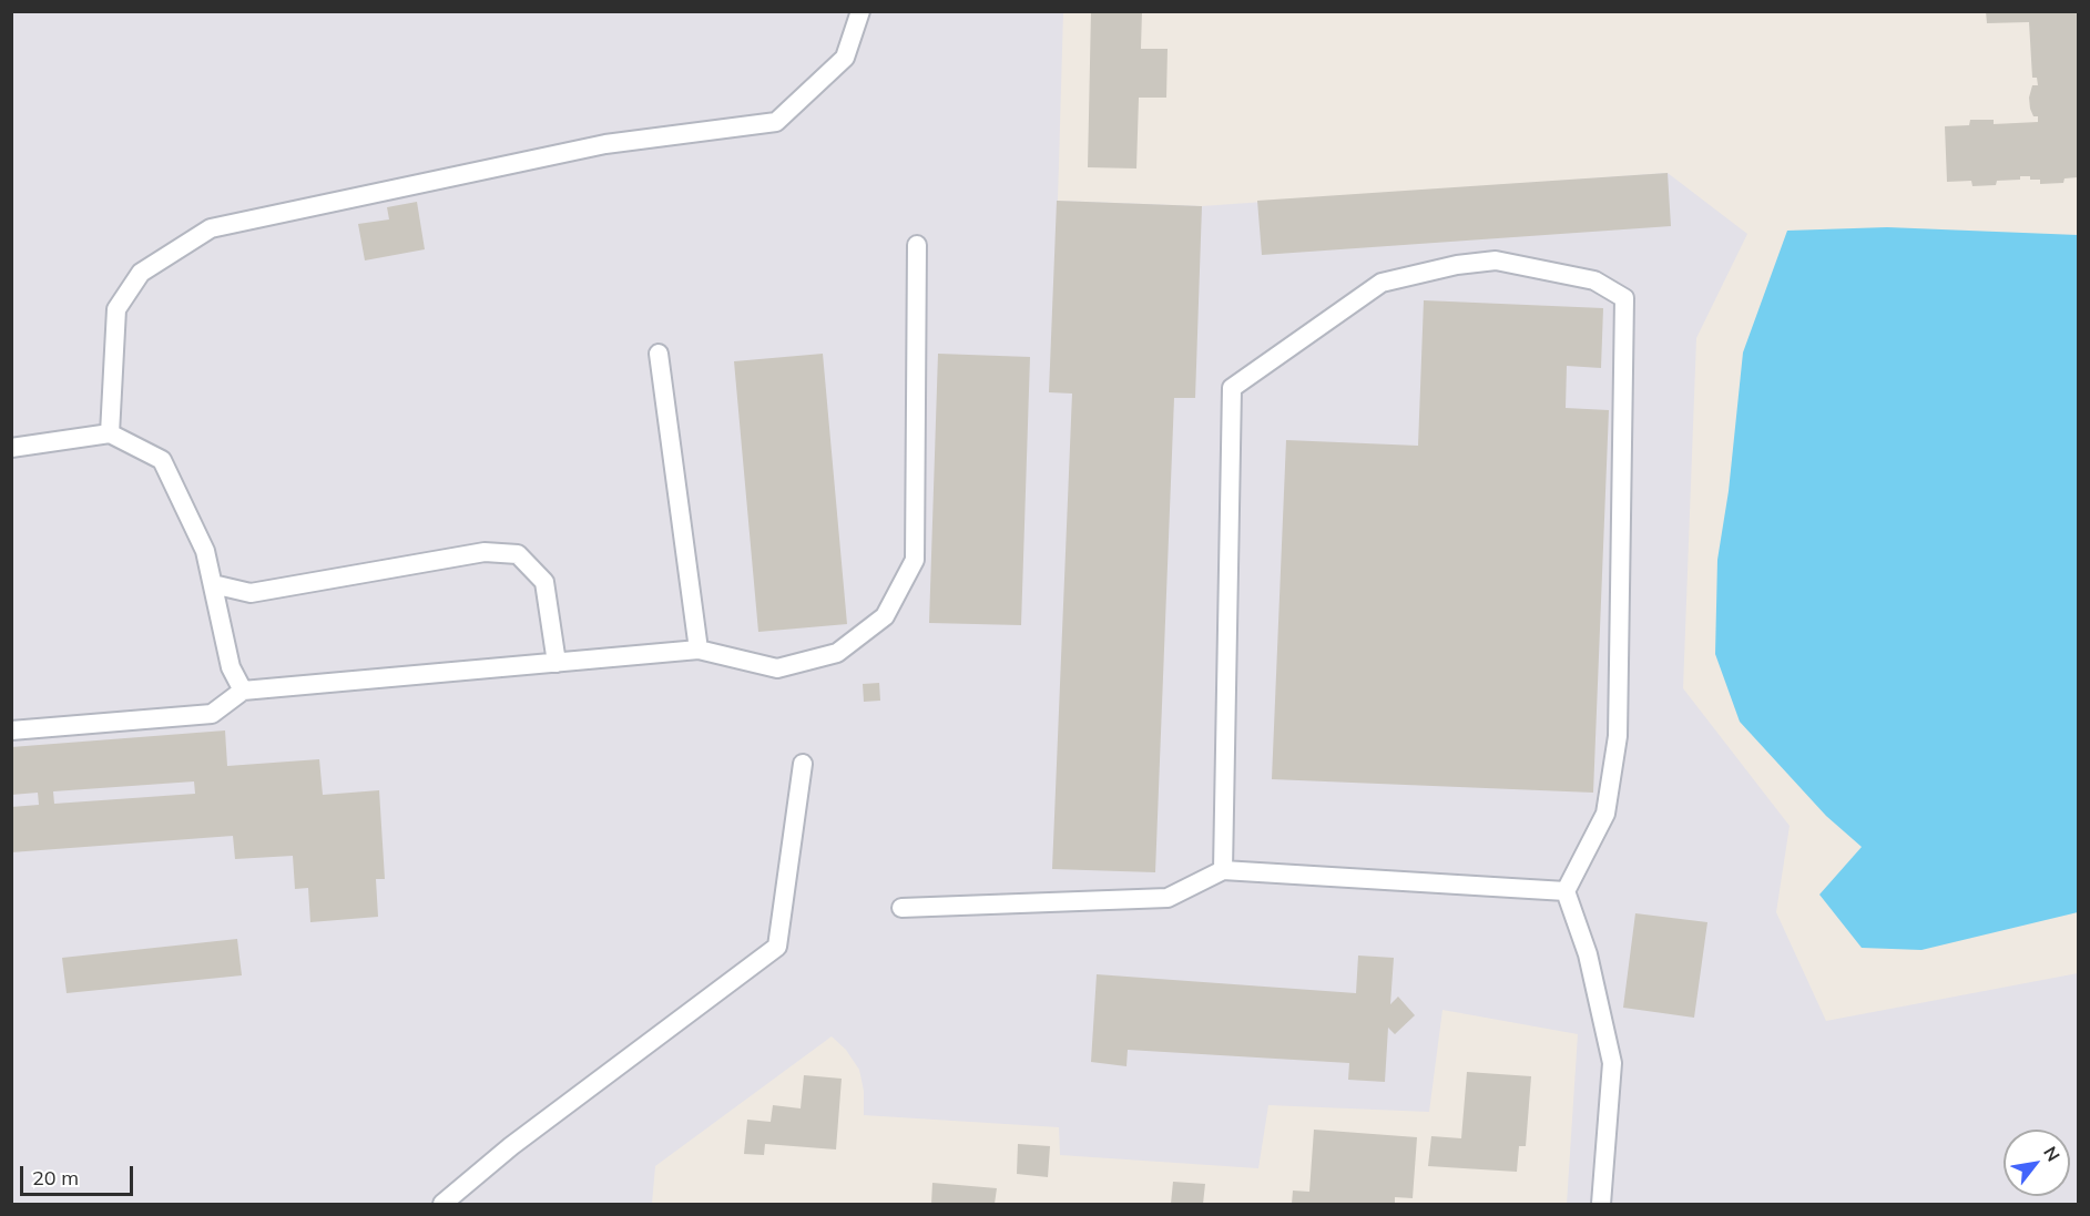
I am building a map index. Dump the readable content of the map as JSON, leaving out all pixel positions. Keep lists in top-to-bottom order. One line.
{"scale_bar":"20 m","north":"top right"}
